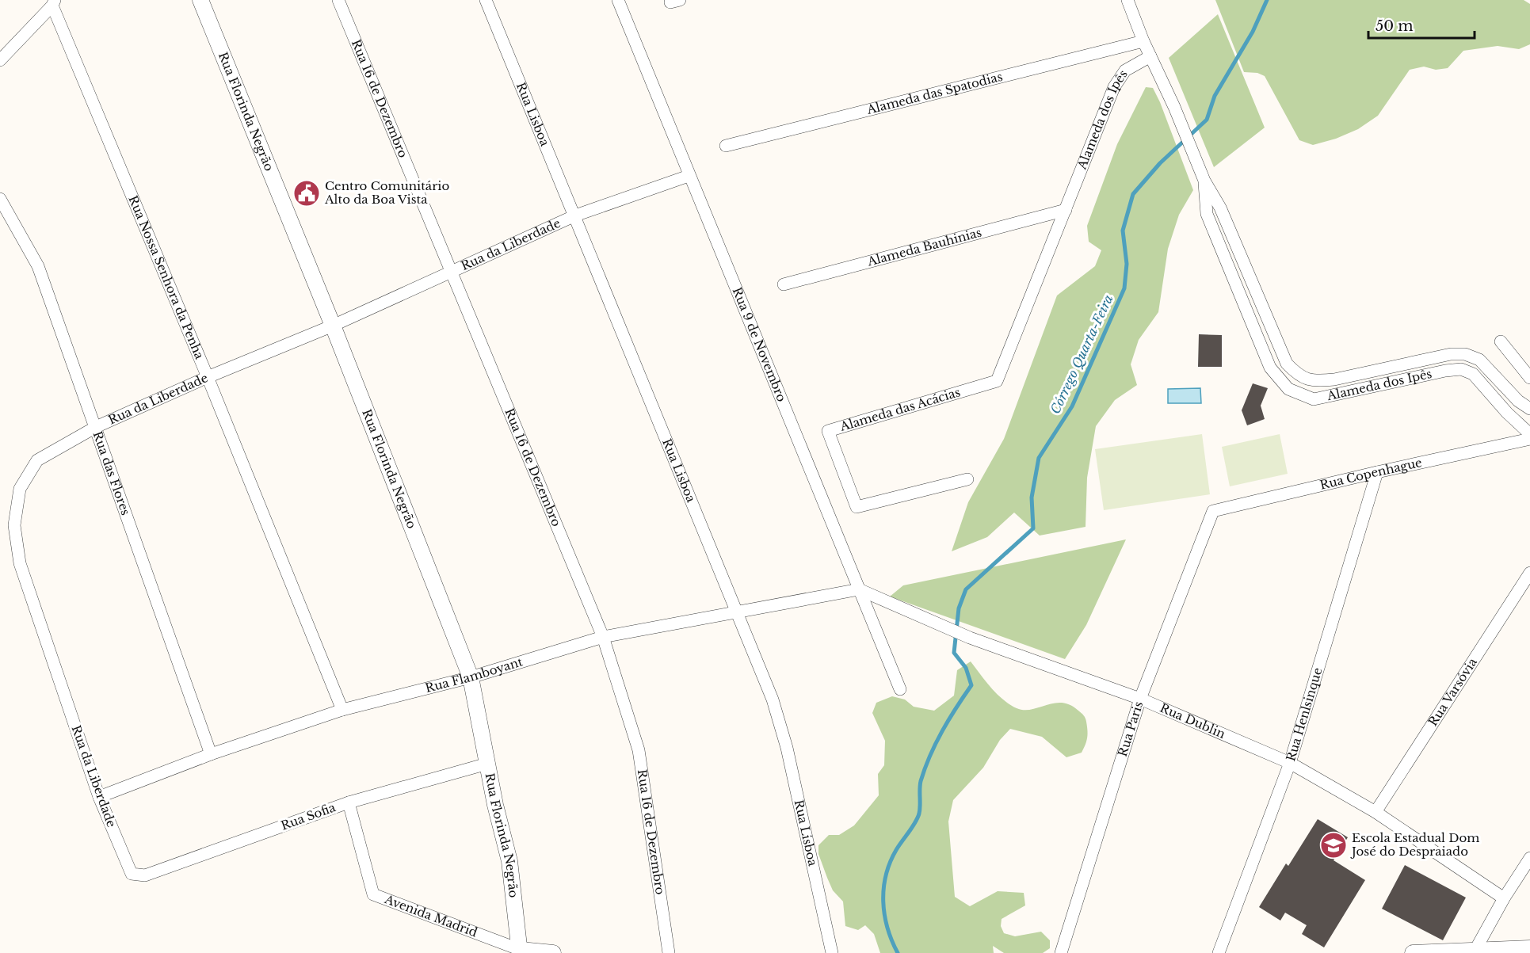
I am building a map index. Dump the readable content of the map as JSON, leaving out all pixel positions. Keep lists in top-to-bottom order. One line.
{"streets":{"street":["Alameda das Spatodias","Rua 16 de Dezembro","Rua Florinda Negrão","Rua Lisboa","Alameda dos Ipês","Rua da Liberdade","Alameda Bauhinias","Rua Nossa Senhora da Penha","Rua 9 de Novembro","Alameda das Acácias","Rua das Flores","Rua Copenhague","Rua Flamboyant","Rua Varsóvia","Rua Henlsinque","Rua Dublin","Rua Paris","Rua Sofia","Avenida Madrid"]},"crossings":[["Alameda das Spatodias","Alameda dos Ipês"],["Rua 16 de Dezembro","Rua da Liberdade"],["Rua 16 de Dezembro","Rua Flamboyant"],["Rua Florinda Negrão","Rua da Liberdade"],["Rua Florinda Negrão","Rua Flamboyant"],["Rua Florinda Negrão","Rua Sofia"],["Rua Florinda Negrão","Avenida Madrid"],["Rua Lisboa","Rua da Liberdade"],["Rua Lisboa","Rua Flamboyant"],["Alameda dos Ipês","Alameda Bauhinias"],["Alameda dos Ipês","Alameda das Acácias"],["Rua da Liberdade","Rua Nossa Senhora da Penha"],["Rua da Liberdade","Rua 9 de Novembro"],["Rua da Liberdade","Rua das Flores"],["Rua da Liberdade","Rua Flamboyant"],["Rua da Liberdade","Rua Sofia"],["Rua Nossa Senhora da Penha","Rua Flamboyant"],["Rua 9 de Novembro","Rua Flamboyant"],["Rua 9 de Novembro","Rua Dublin"],["Rua das Flores","Rua Flamboyant"],["Rua Copenhague","Rua Henlsinque"],["Rua Copenhague","Rua Paris"],["Rua Flamboyant","Rua Dublin"],["Rua Varsóvia","Rua Dublin"],["Rua Henlsinque","Rua Dublin"],["Rua Dublin","Rua Paris"],["Rua Sofia","Avenida Madrid"]],"water":["Córrego Quarta-Feira"],"places":{"public building":["Centro Comunitário Alto da Boa Vista"],"school or university":["Escola Estadual Dom José do Despraiado"]},"scale_bar":"50 m"}
